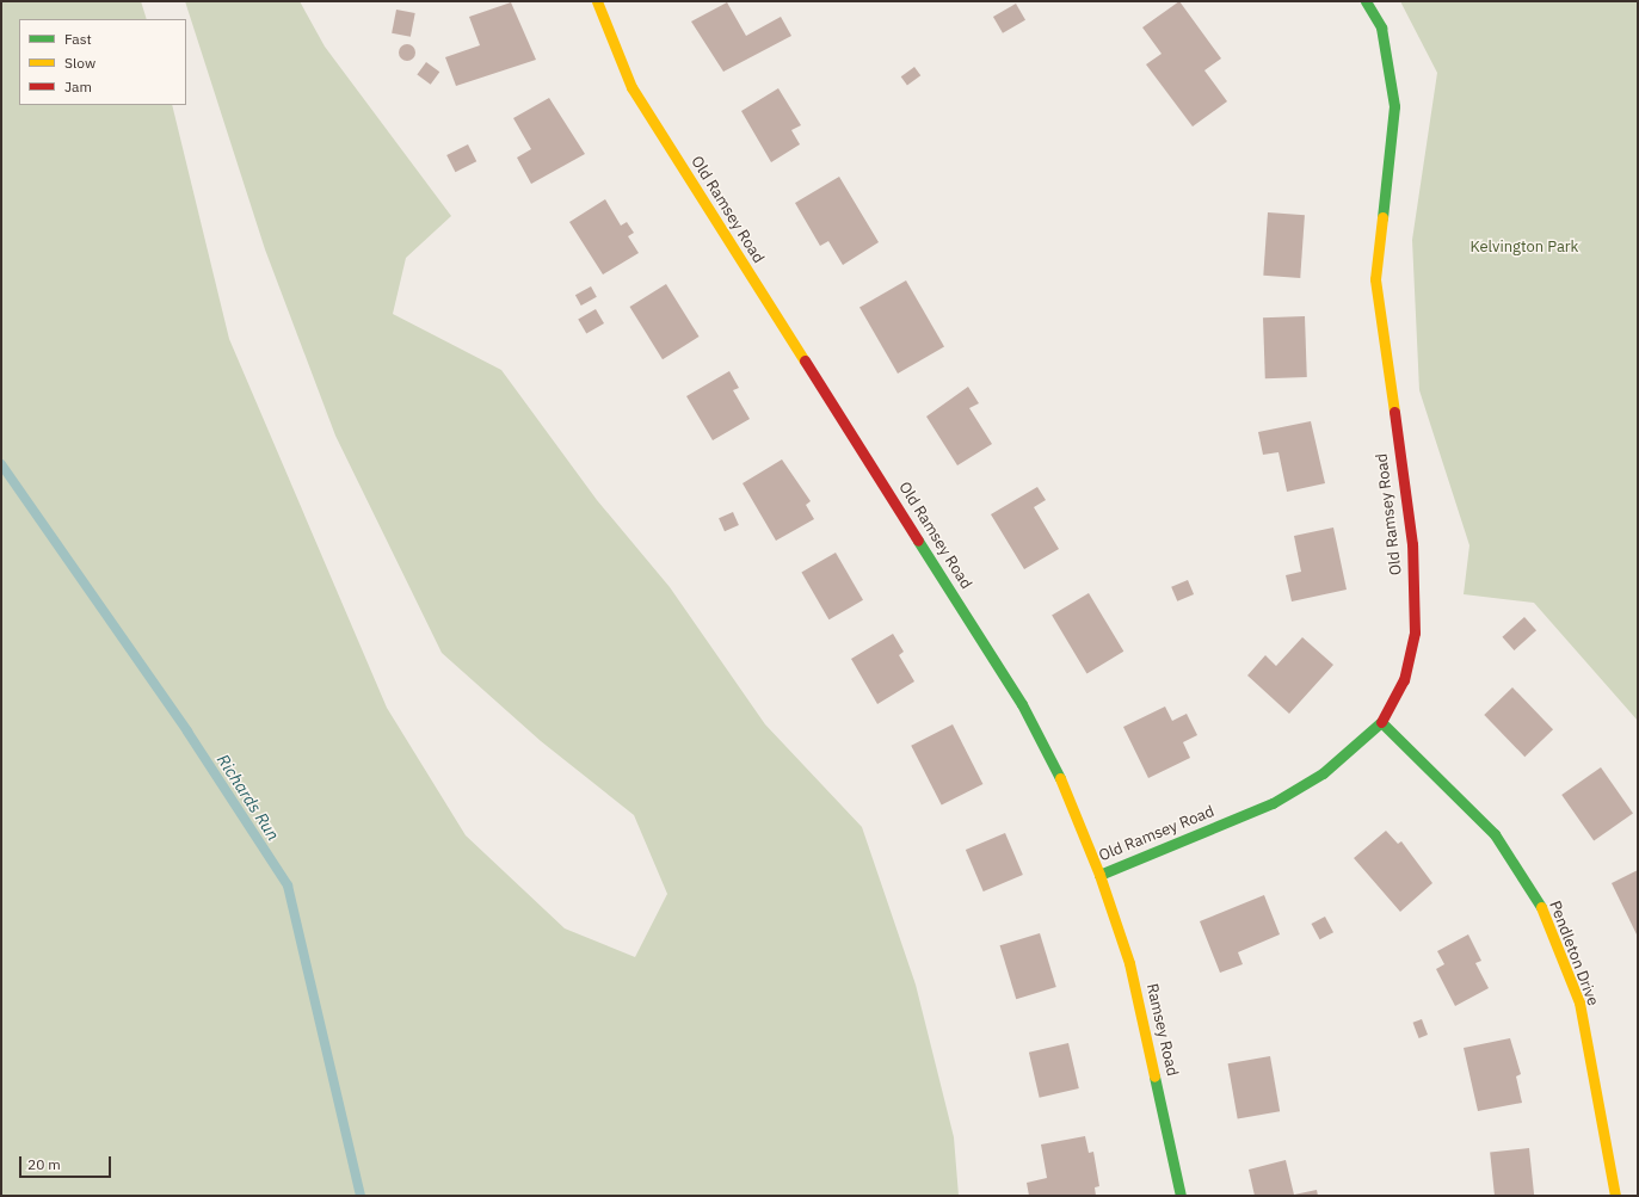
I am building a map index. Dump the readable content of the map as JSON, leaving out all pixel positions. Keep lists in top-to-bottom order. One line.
{"streets":{"street":["Old Ramsey Road","Pendleton Drive","Ramsey Road"]},"crossings":[["Old Ramsey Road","Pendleton Drive"],["Old Ramsey Road","Ramsey Road"]],"water":["Richards Run"],"parks":["Kelvington Park"],"legend":["Fast","Slow","Jam"],"scale_bar":"20 m"}
